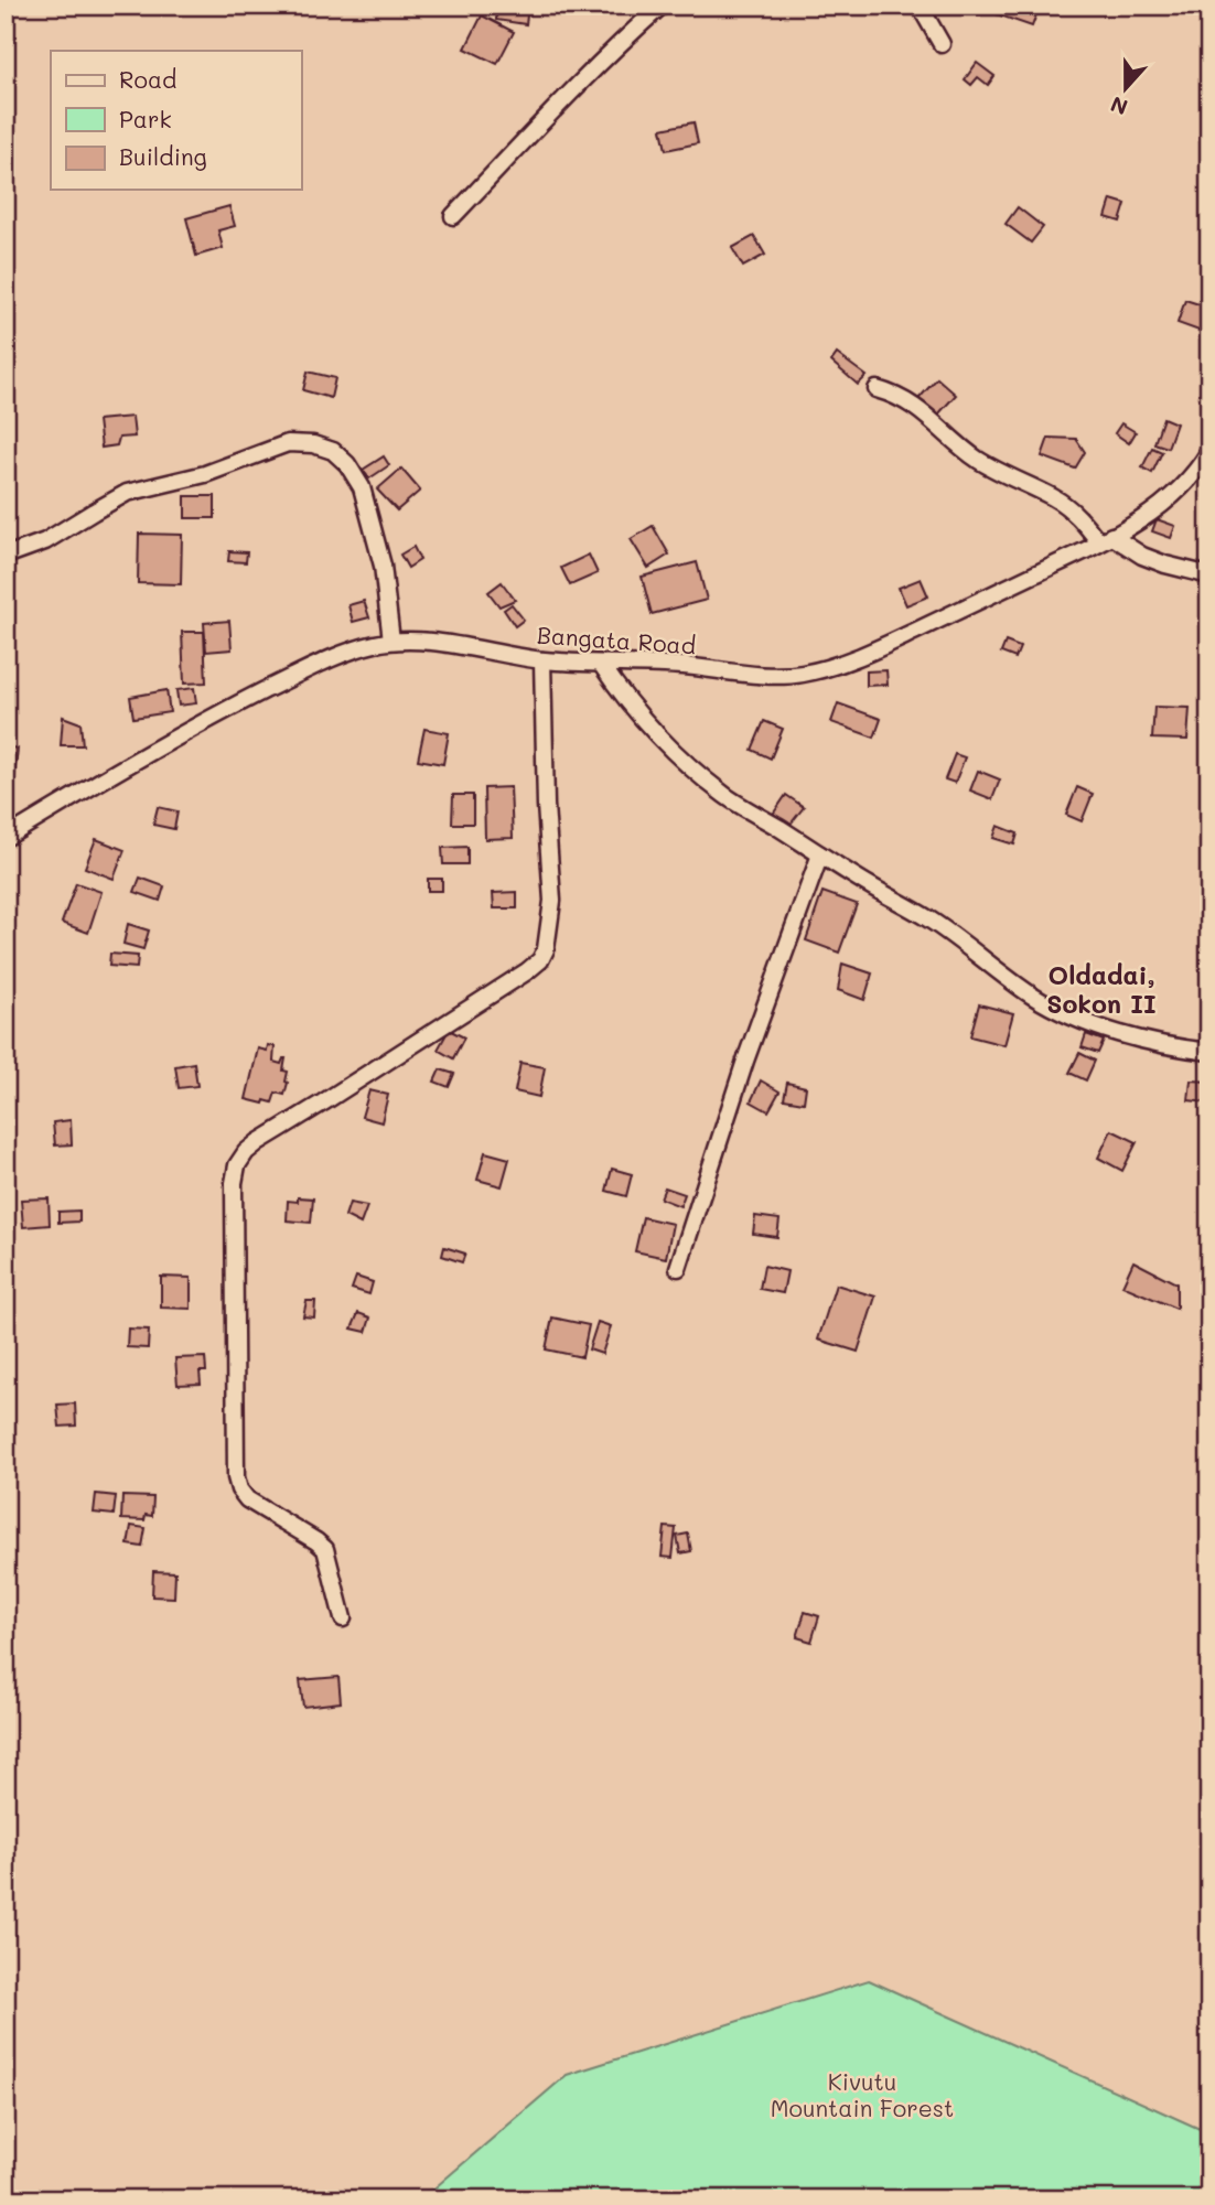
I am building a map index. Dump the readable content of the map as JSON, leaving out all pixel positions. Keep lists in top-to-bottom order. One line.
{"streets":{"street":["Bangata Road"]},"districts":["Oldadai, Sokon II"],"parks":["Kivutu Mountain Forest"],"legend":["Road","Park","Building"],"north":"bottom"}
